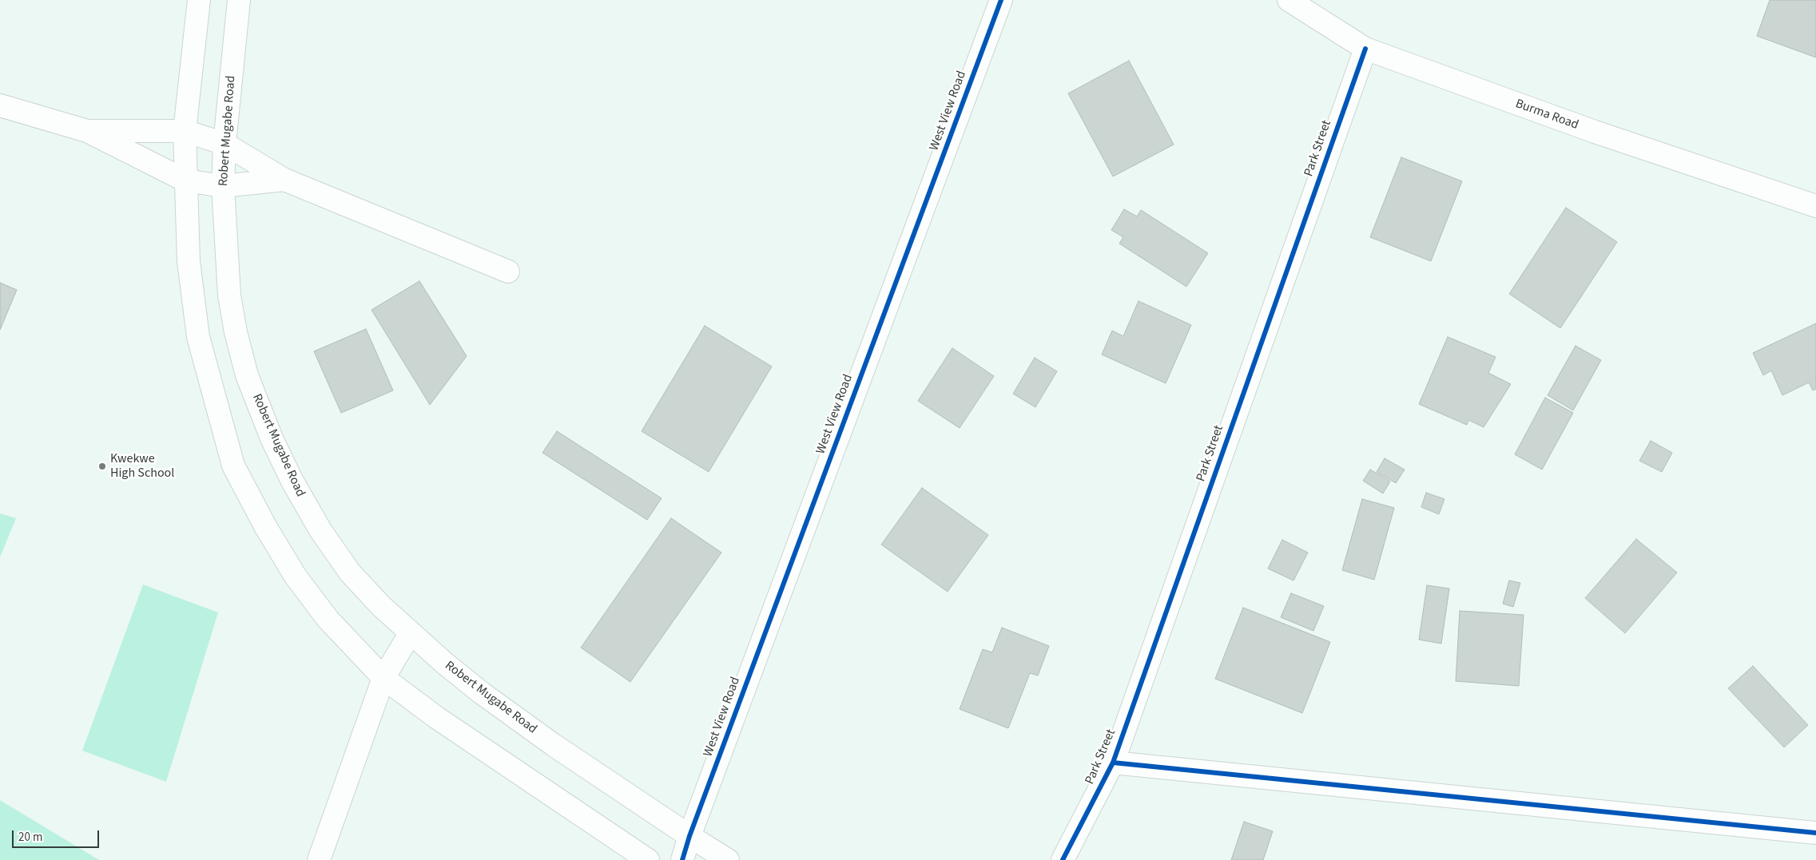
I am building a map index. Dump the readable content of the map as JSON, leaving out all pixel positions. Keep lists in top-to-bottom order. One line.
{"streets":{"street":["West View Road","Burma Road","Robert Mugabe Road","Park Street"]},"crossings":[["West View Road","Robert Mugabe Road"],["Burma Road","Park Street"]],"places":["Kwekwe High School"],"scale_bar":"20 m"}
